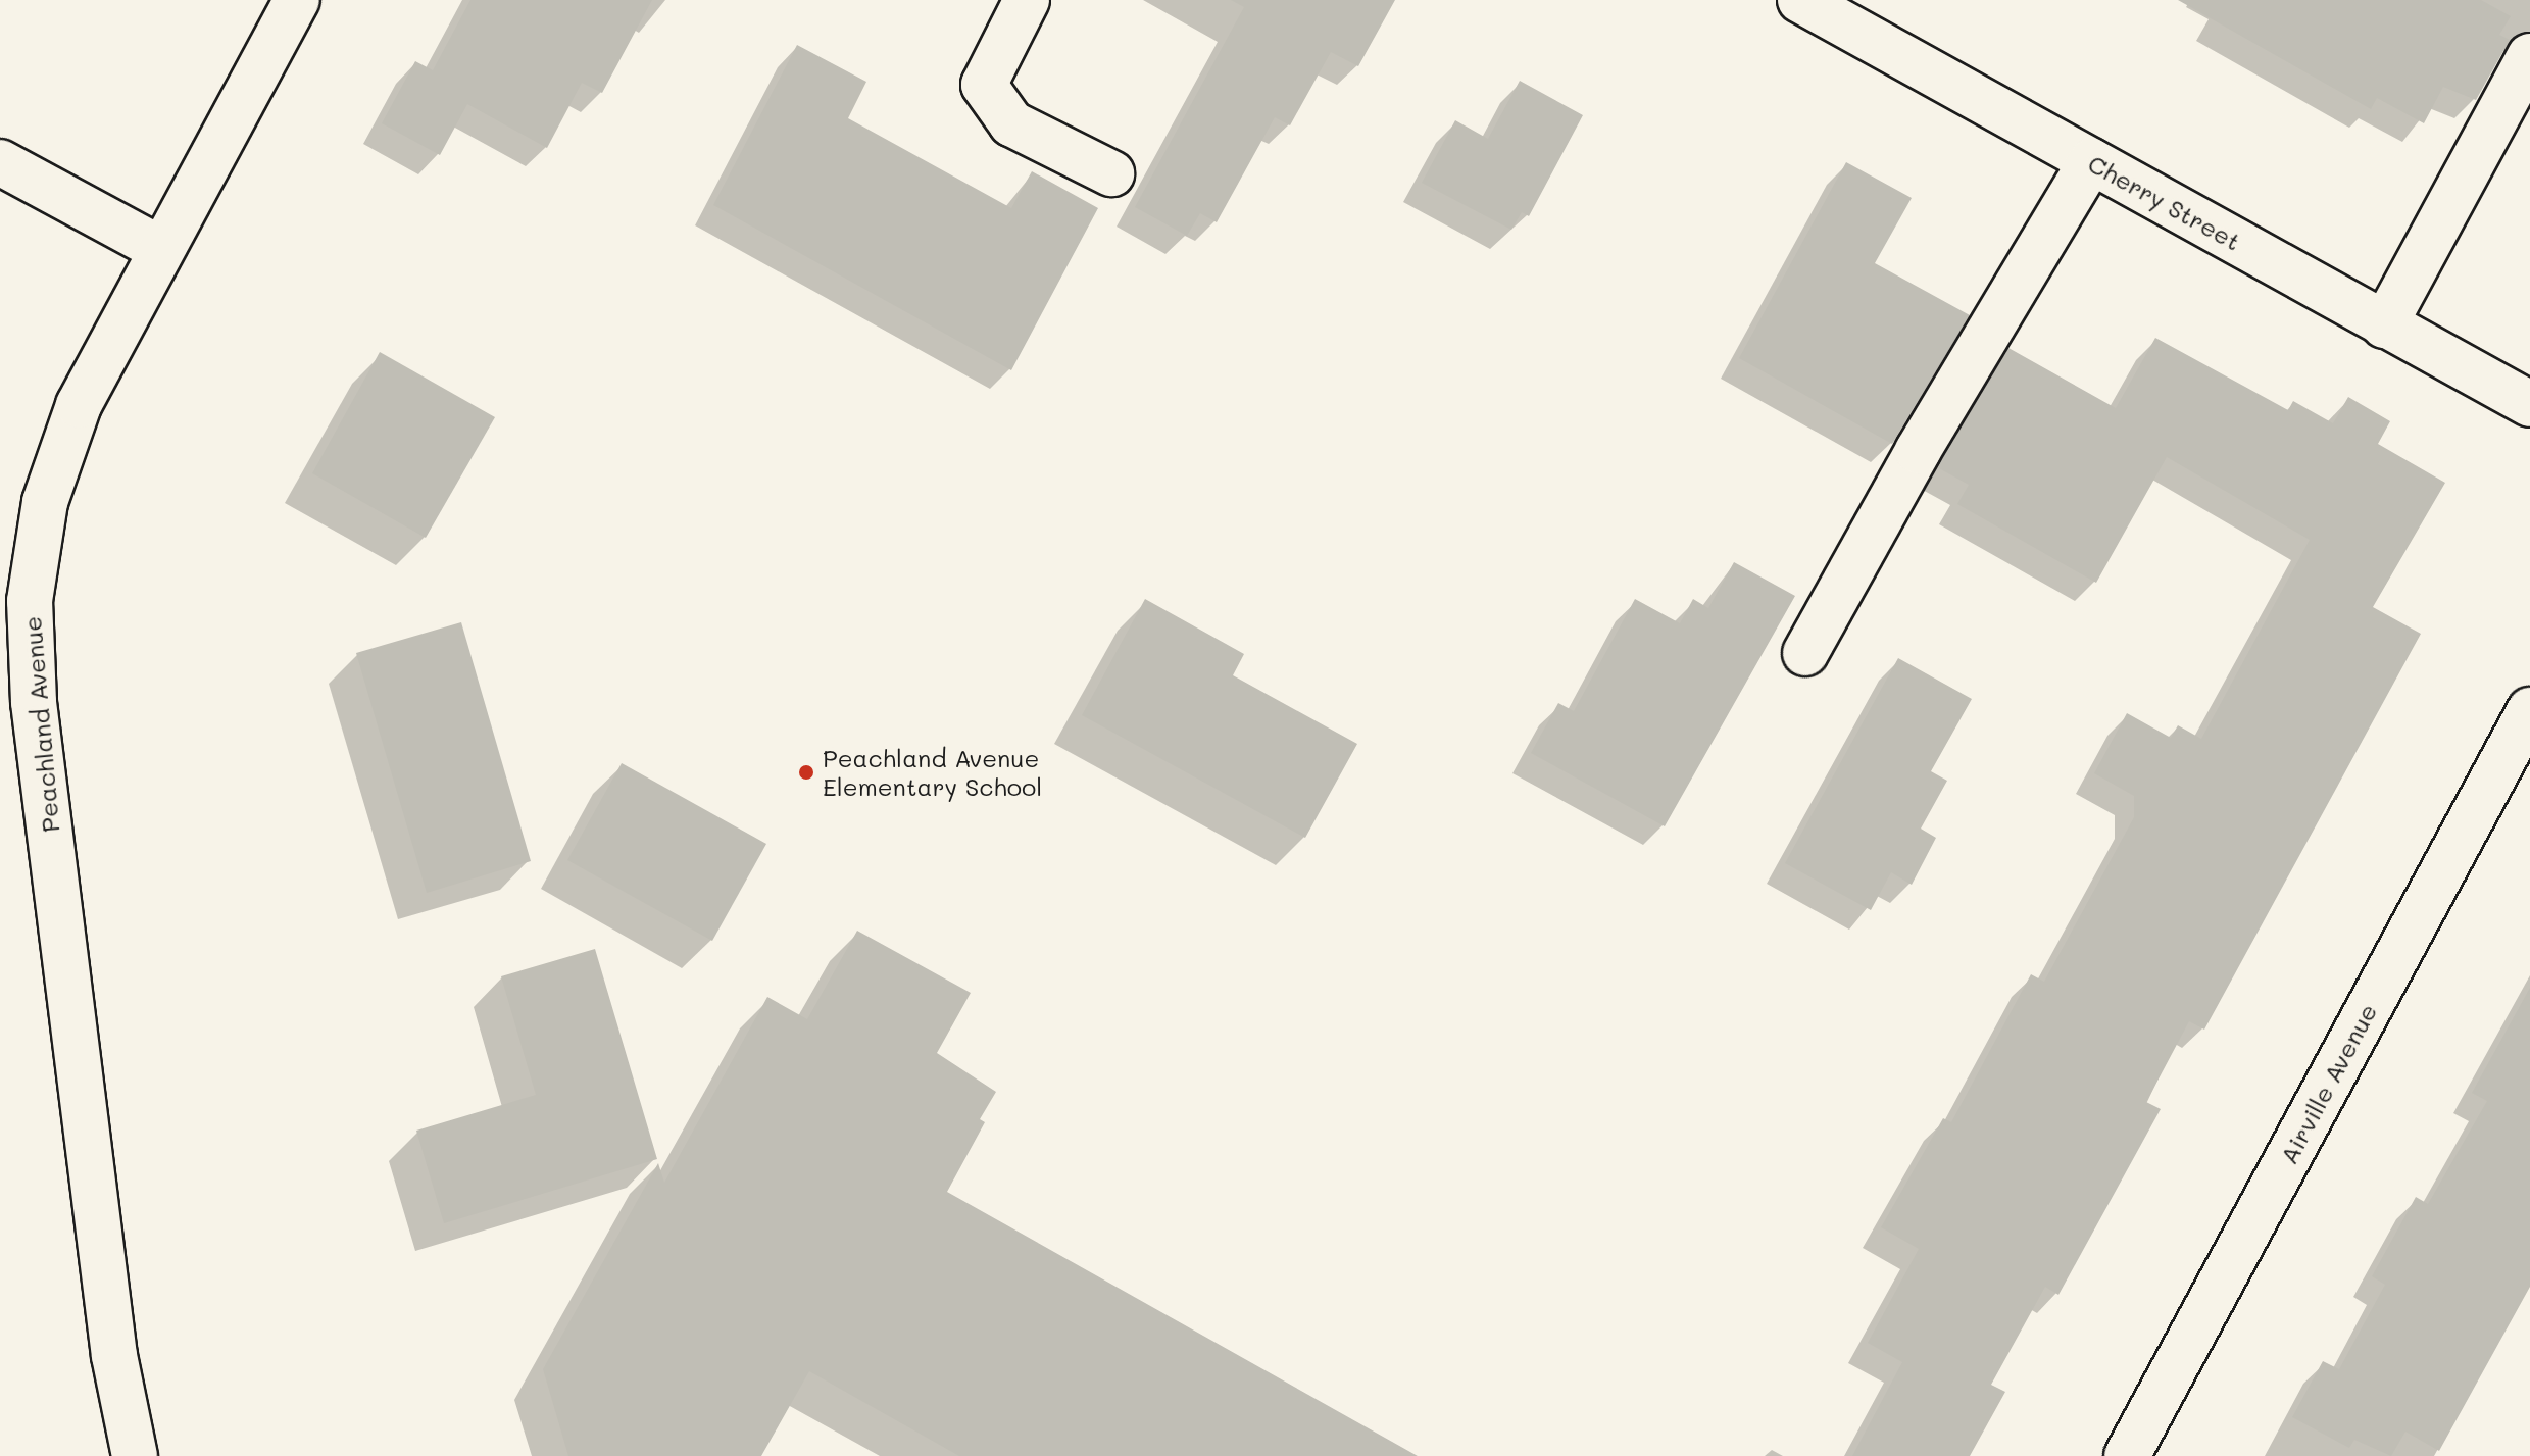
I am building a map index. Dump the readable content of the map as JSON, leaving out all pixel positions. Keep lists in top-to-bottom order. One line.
{"streets":{"street":["Cherry Street","Peachland Avenue","Airville Avenue"]},"places":["Peachland Avenue Elementary School"]}
